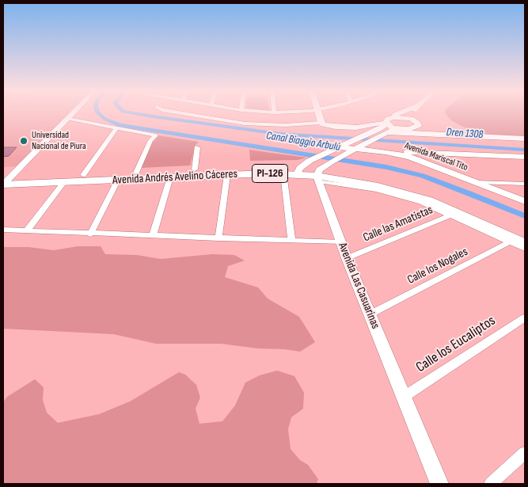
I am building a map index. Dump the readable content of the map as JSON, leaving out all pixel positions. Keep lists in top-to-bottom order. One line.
{"streets":{"highway":["PI-126","Avenida Andrés Avelino Cáceres"],"street":["Avenida Mariscal Tito","Calle las Amatistas","Calle los Nogales","Avenida Las Casuarinas","Calle los Eucaliptos"]},"crossings":[["Avenida Mariscal Tito","Avenida Andrés Avelino Cáceres"],["Avenida Andrés Avelino Cáceres","Calle las Amatistas"],["Avenida Andrés Avelino Cáceres","Calle los Nogales"],["Avenida Andrés Avelino Cáceres","Avenida Las Casuarinas"],["Calle las Amatistas","Avenida Las Casuarinas"],["Calle los Nogales","Avenida Las Casuarinas"],["Avenida Las Casuarinas","Calle los Eucaliptos"]],"water":["Dren 1308","Canal Biaggio Arbulú"],"places":["Universidad Nacional de Piura"]}
